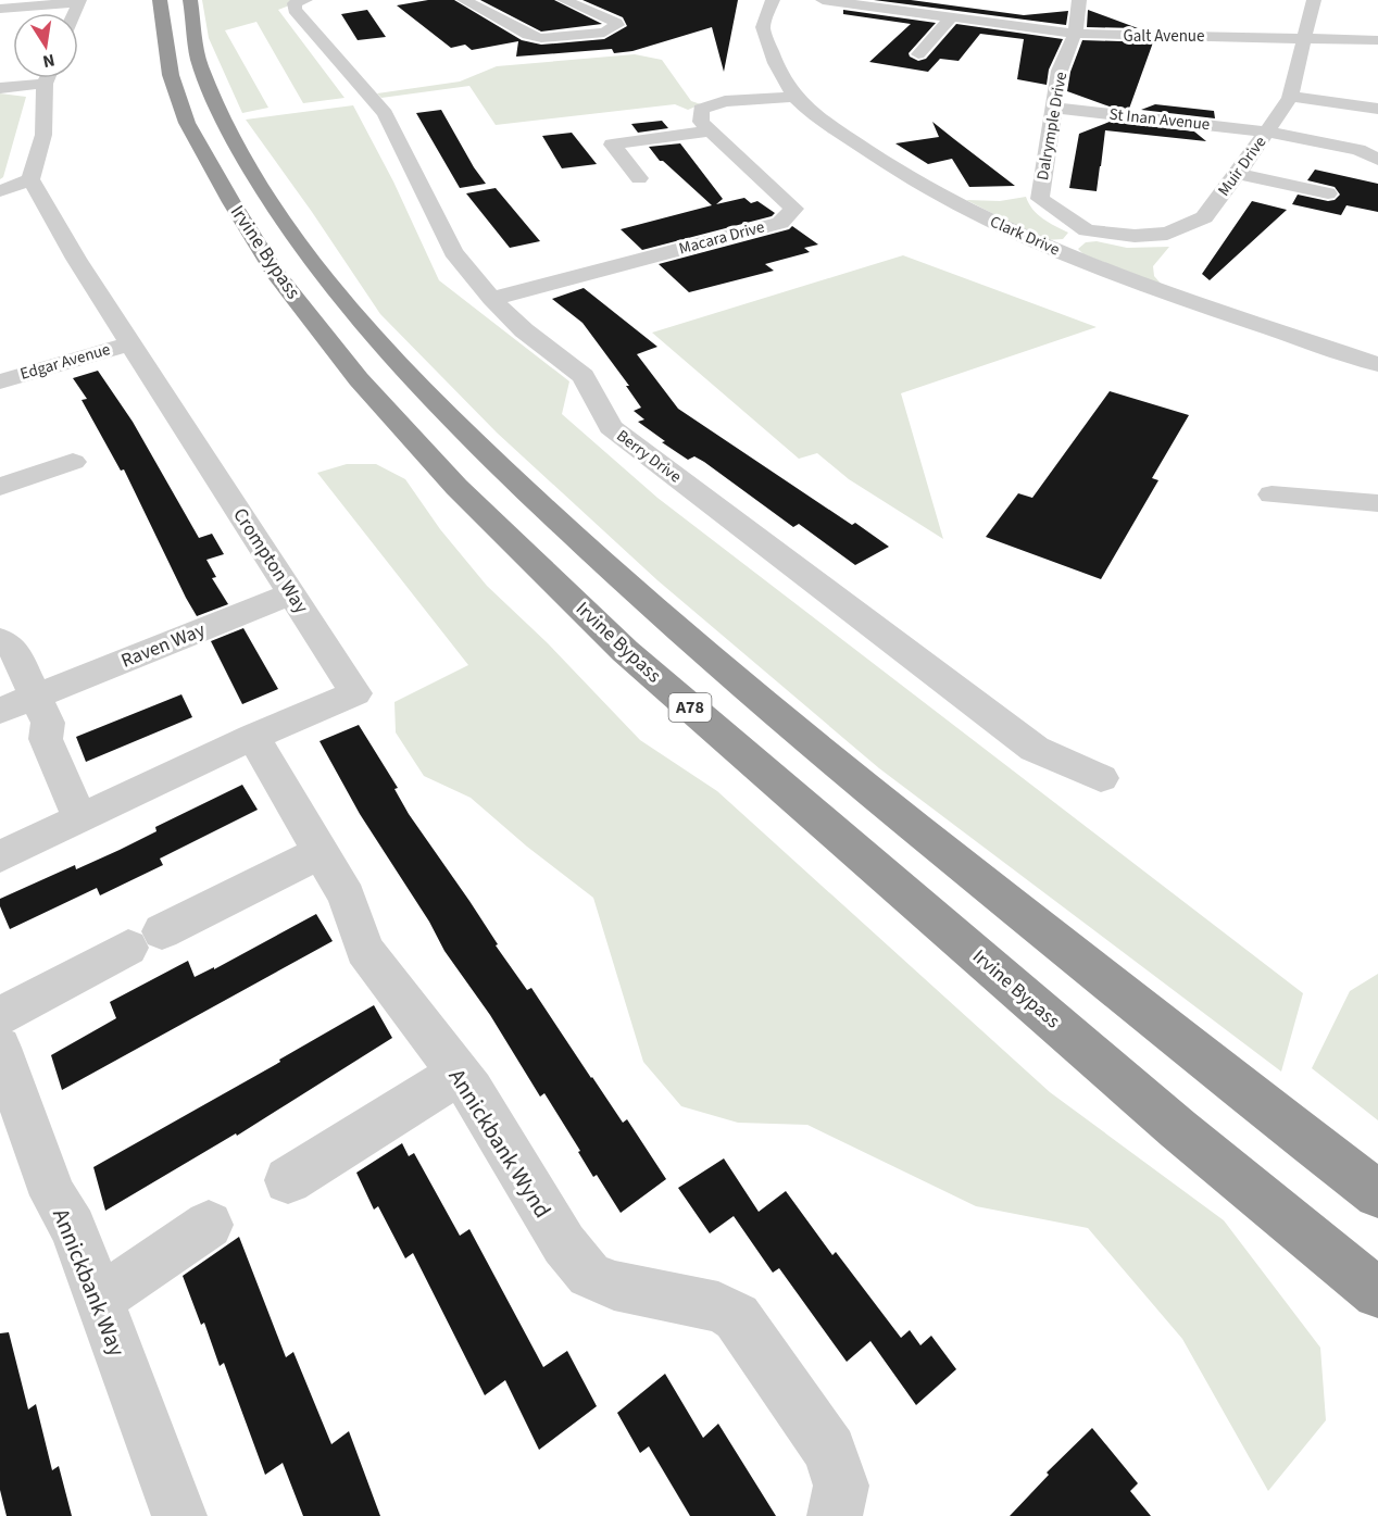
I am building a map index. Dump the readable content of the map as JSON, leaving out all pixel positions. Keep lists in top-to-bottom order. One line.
{"streets":{"highway":["Irvine Bypass","A78"],"street":["Galt Avenue","St Inan Avenue","Dalrymple Drive","Muir Drive","Clark Drive","Macara Drive","Edgar Avenue","Berry Drive","Crompton Way","Raven Way","Annickbank Wynd","Annickbank Way"]},"crossings":[["Galt Avenue","Dalrymple Drive"],["Galt Avenue","Muir Drive"],["St Inan Avenue","Dalrymple Drive"],["St Inan Avenue","Muir Drive"],["Dalrymple Drive","Muir Drive"],["Macara Drive","Berry Drive"],["Edgar Avenue","Crompton Way"],["Crompton Way","Raven Way"],["Crompton Way","Annickbank Wynd"]],"north":"bottom"}
